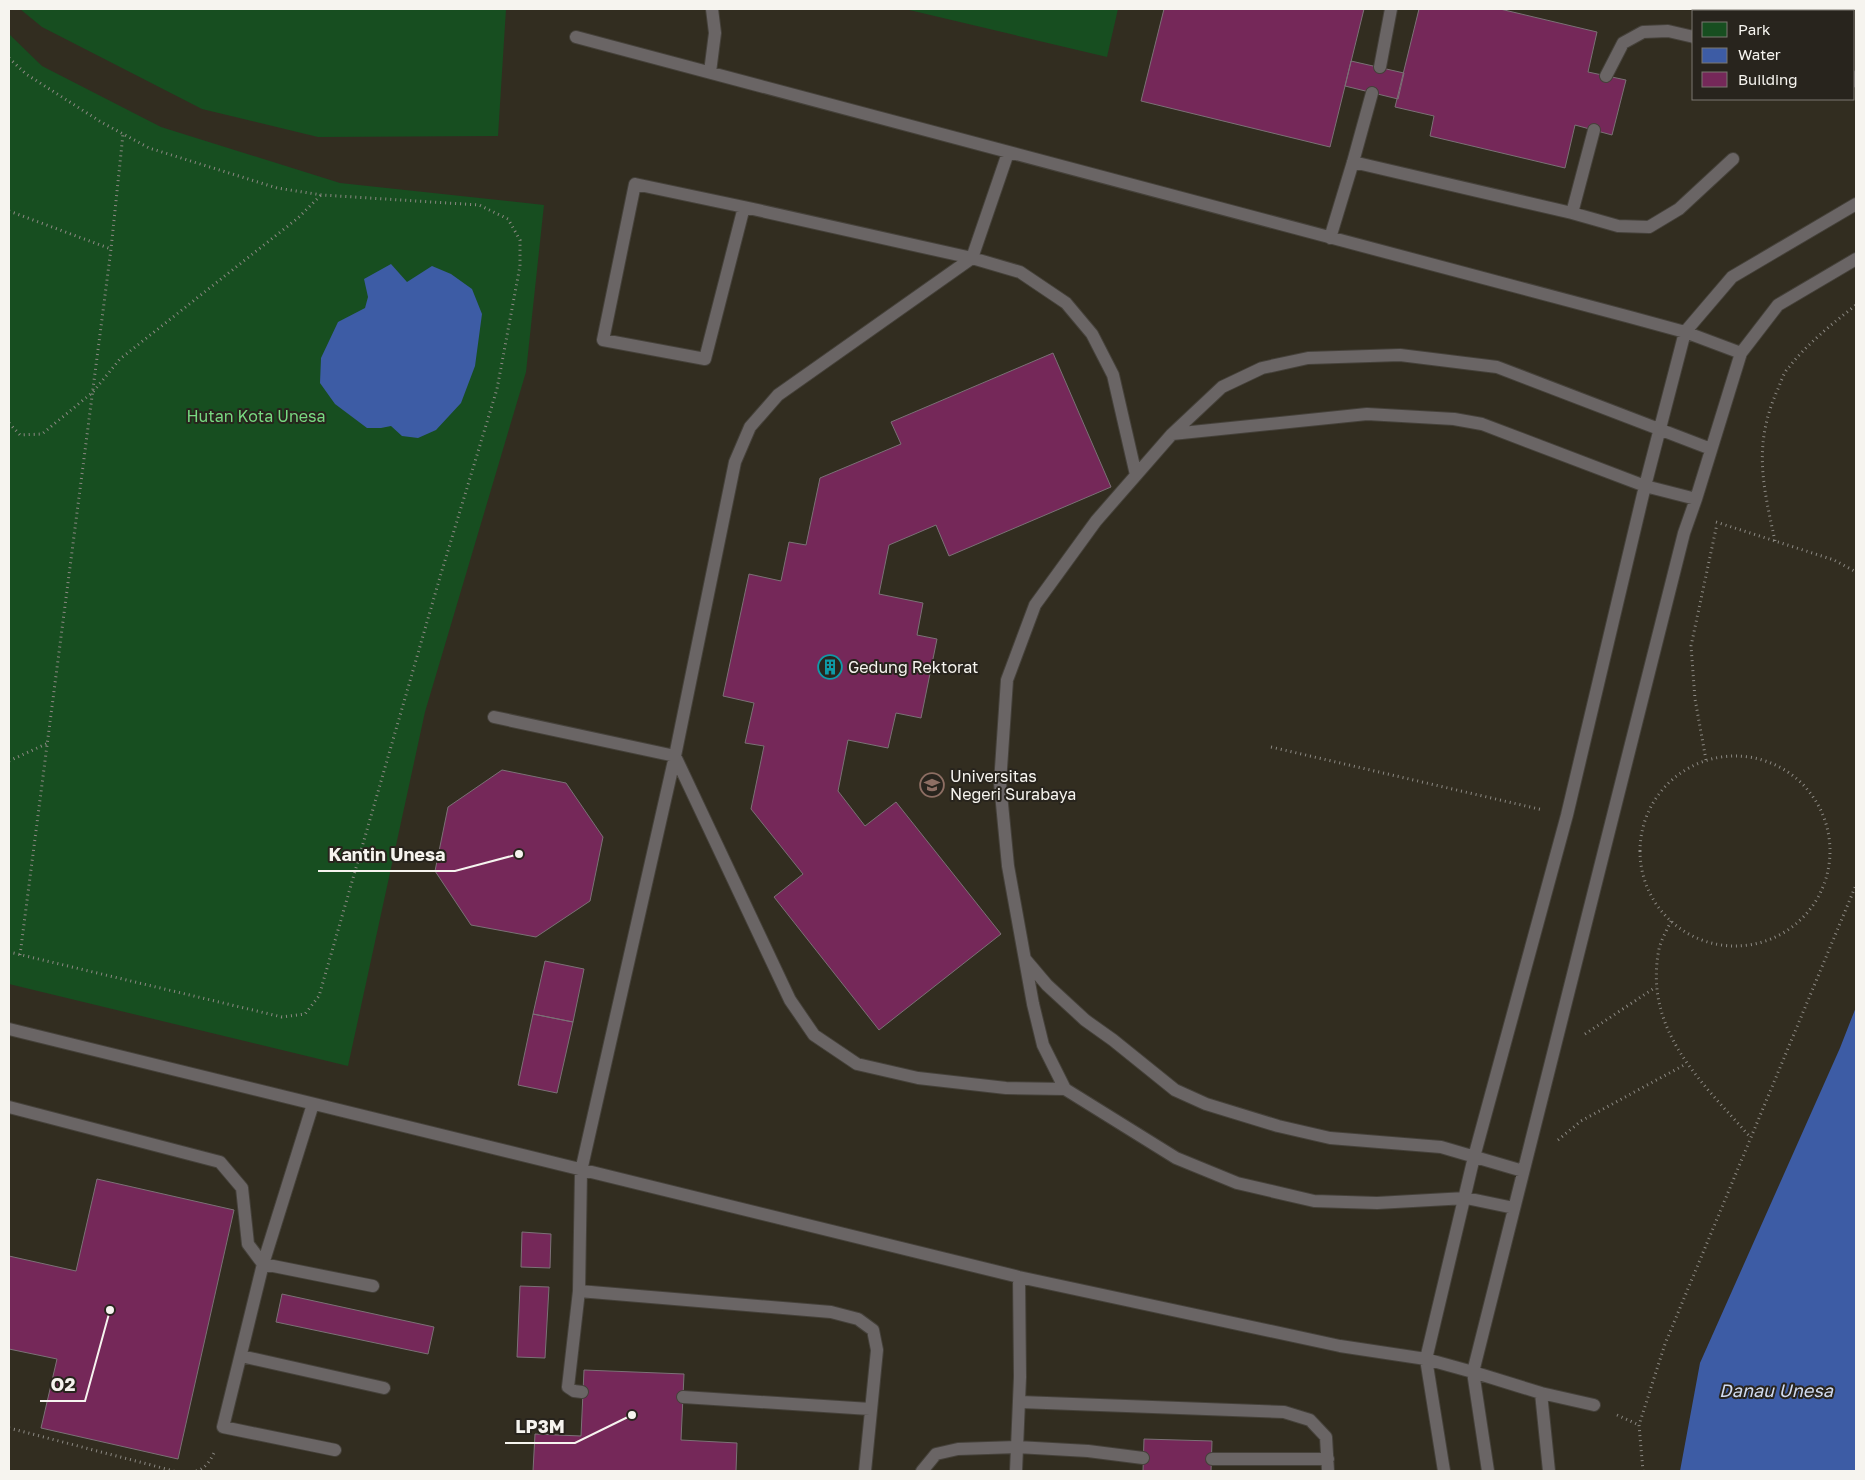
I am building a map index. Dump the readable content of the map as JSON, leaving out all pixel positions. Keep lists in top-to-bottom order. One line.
{"water":["Danau Unesa"],"parks":["Hutan Kota Unesa"],"places":{"building":["Gedung Rektorat"],"school or university":["Universitas Negeri Surabaya"],"other":["Kantin Unesa","O2","LP3M"]},"legend":["Park","Water","Building"]}
